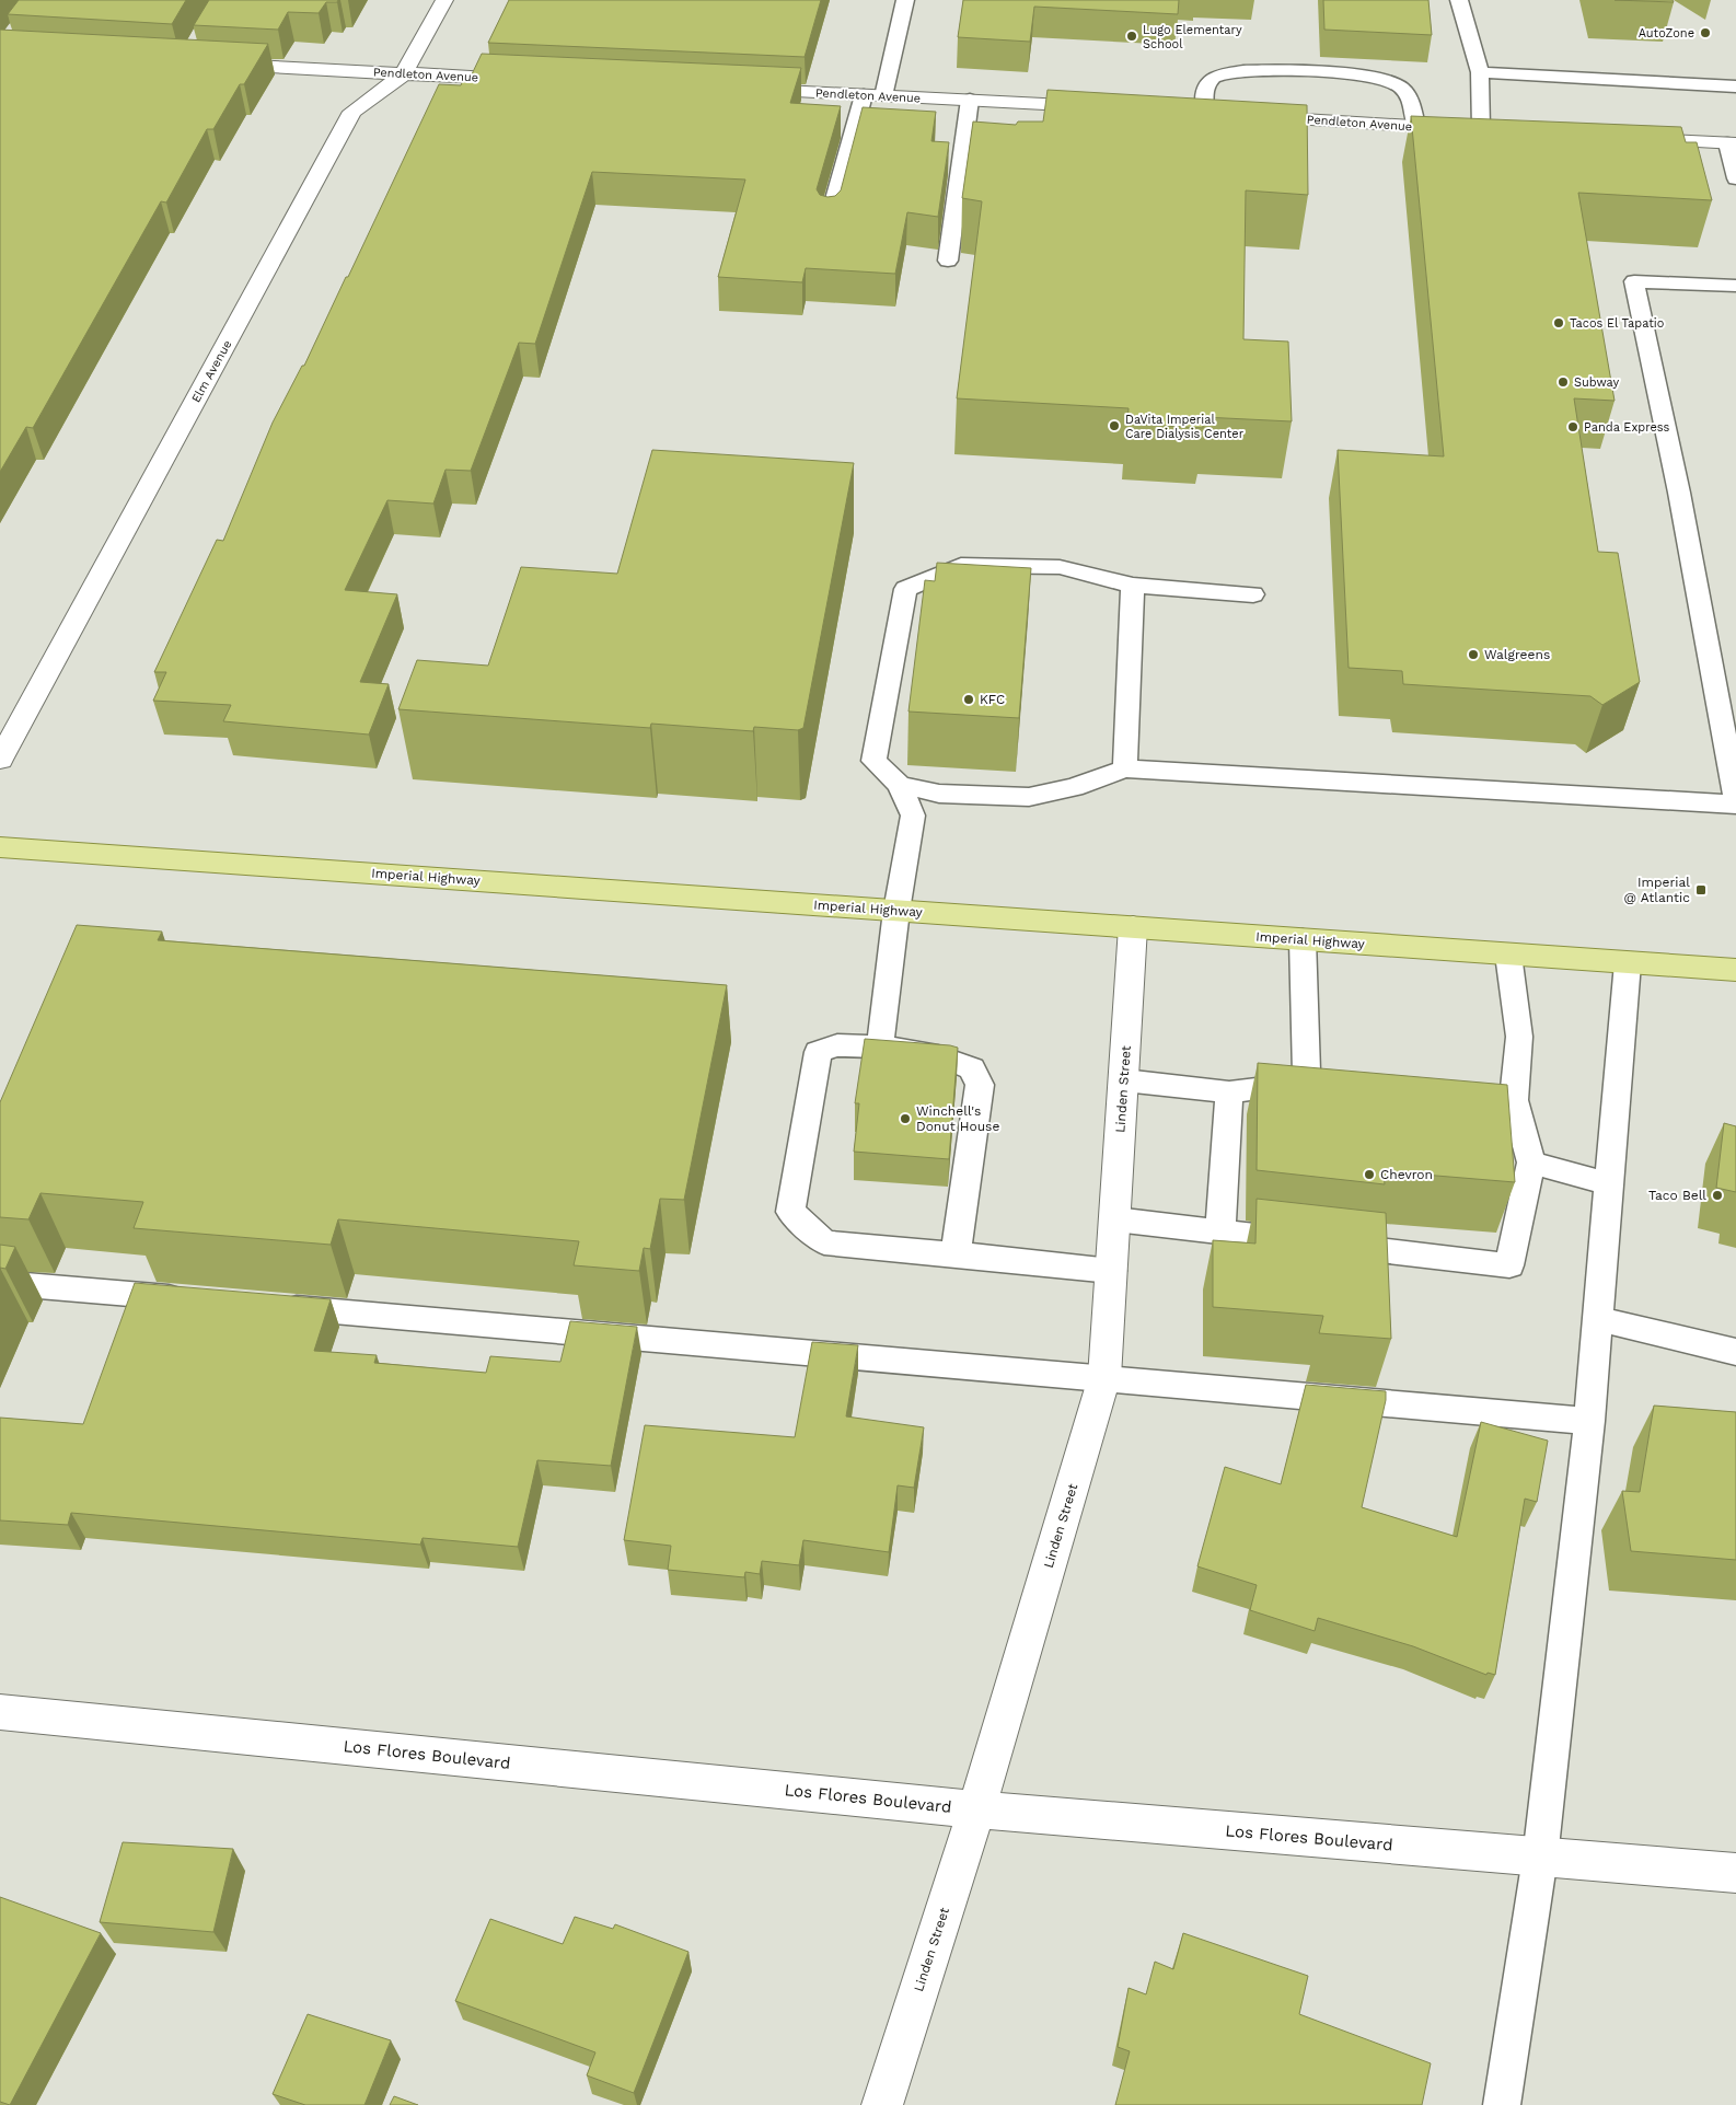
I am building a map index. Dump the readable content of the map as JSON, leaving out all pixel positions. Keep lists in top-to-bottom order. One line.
{"streets":{"main road":["Imperial Highway"],"street":["Pendleton Avenue","Elm Avenue","Linden Street","Los Flores Boulevard"]},"crossings":[["Pendleton Avenue","Elm Avenue"],["Imperial Highway","Linden Street"],["Linden Street","Los Flores Boulevard"]],"places":{"other":["AutoZone","Lugo Elementary School","Tacos El Tapatio","Subway","DaVita Imperial Care Dialysis Center","Panda Express","Walgreens","KFC","Winchell's Donut House","Chevron","Taco Bell"],"transit":["Imperial @ Atlantic"]}}
